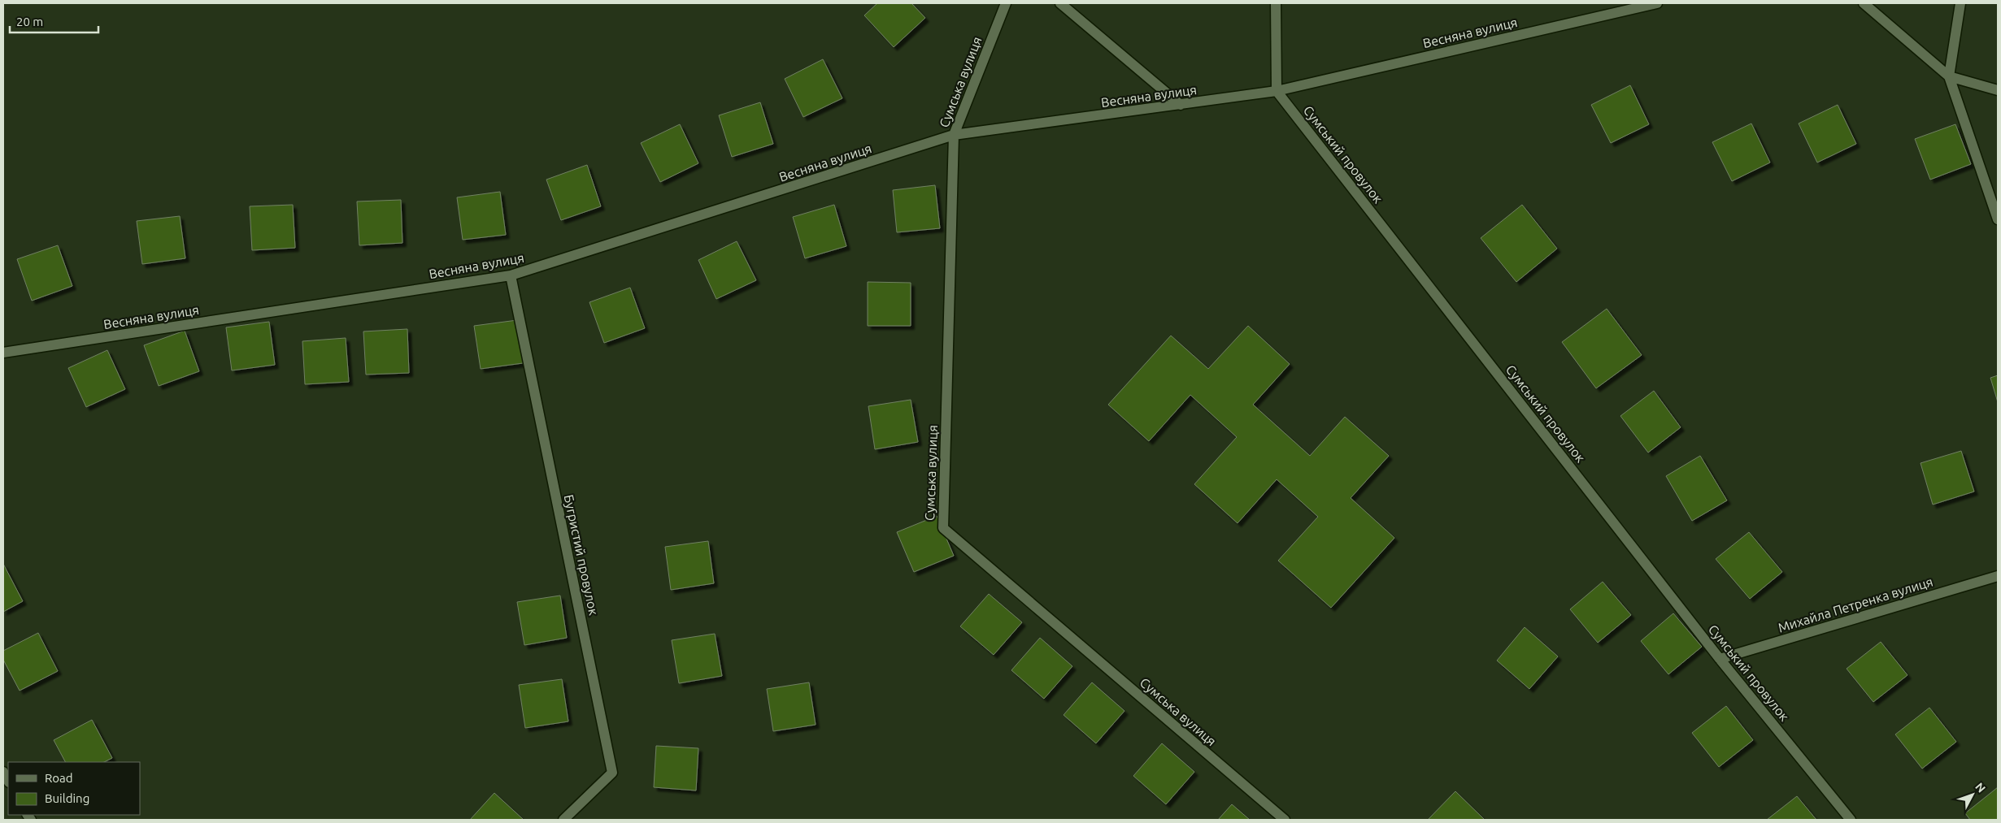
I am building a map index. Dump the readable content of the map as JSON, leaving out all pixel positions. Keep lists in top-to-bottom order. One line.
{"streets":{"street":["Весняна вулиця","Сумська вулиця","Сумський провулок","Бугристий провулок","Михайла Петренка вулиця"]},"crossings":[["Весняна вулиця","Сумська вулиця"],["Весняна вулиця","Сумський провулок"],["Весняна вулиця","Бугристий провулок"],["Сумський провулок","Михайла Петренка вулиця"]],"legend":["Road","Building"],"scale_bar":"20 m","north":"top right"}
